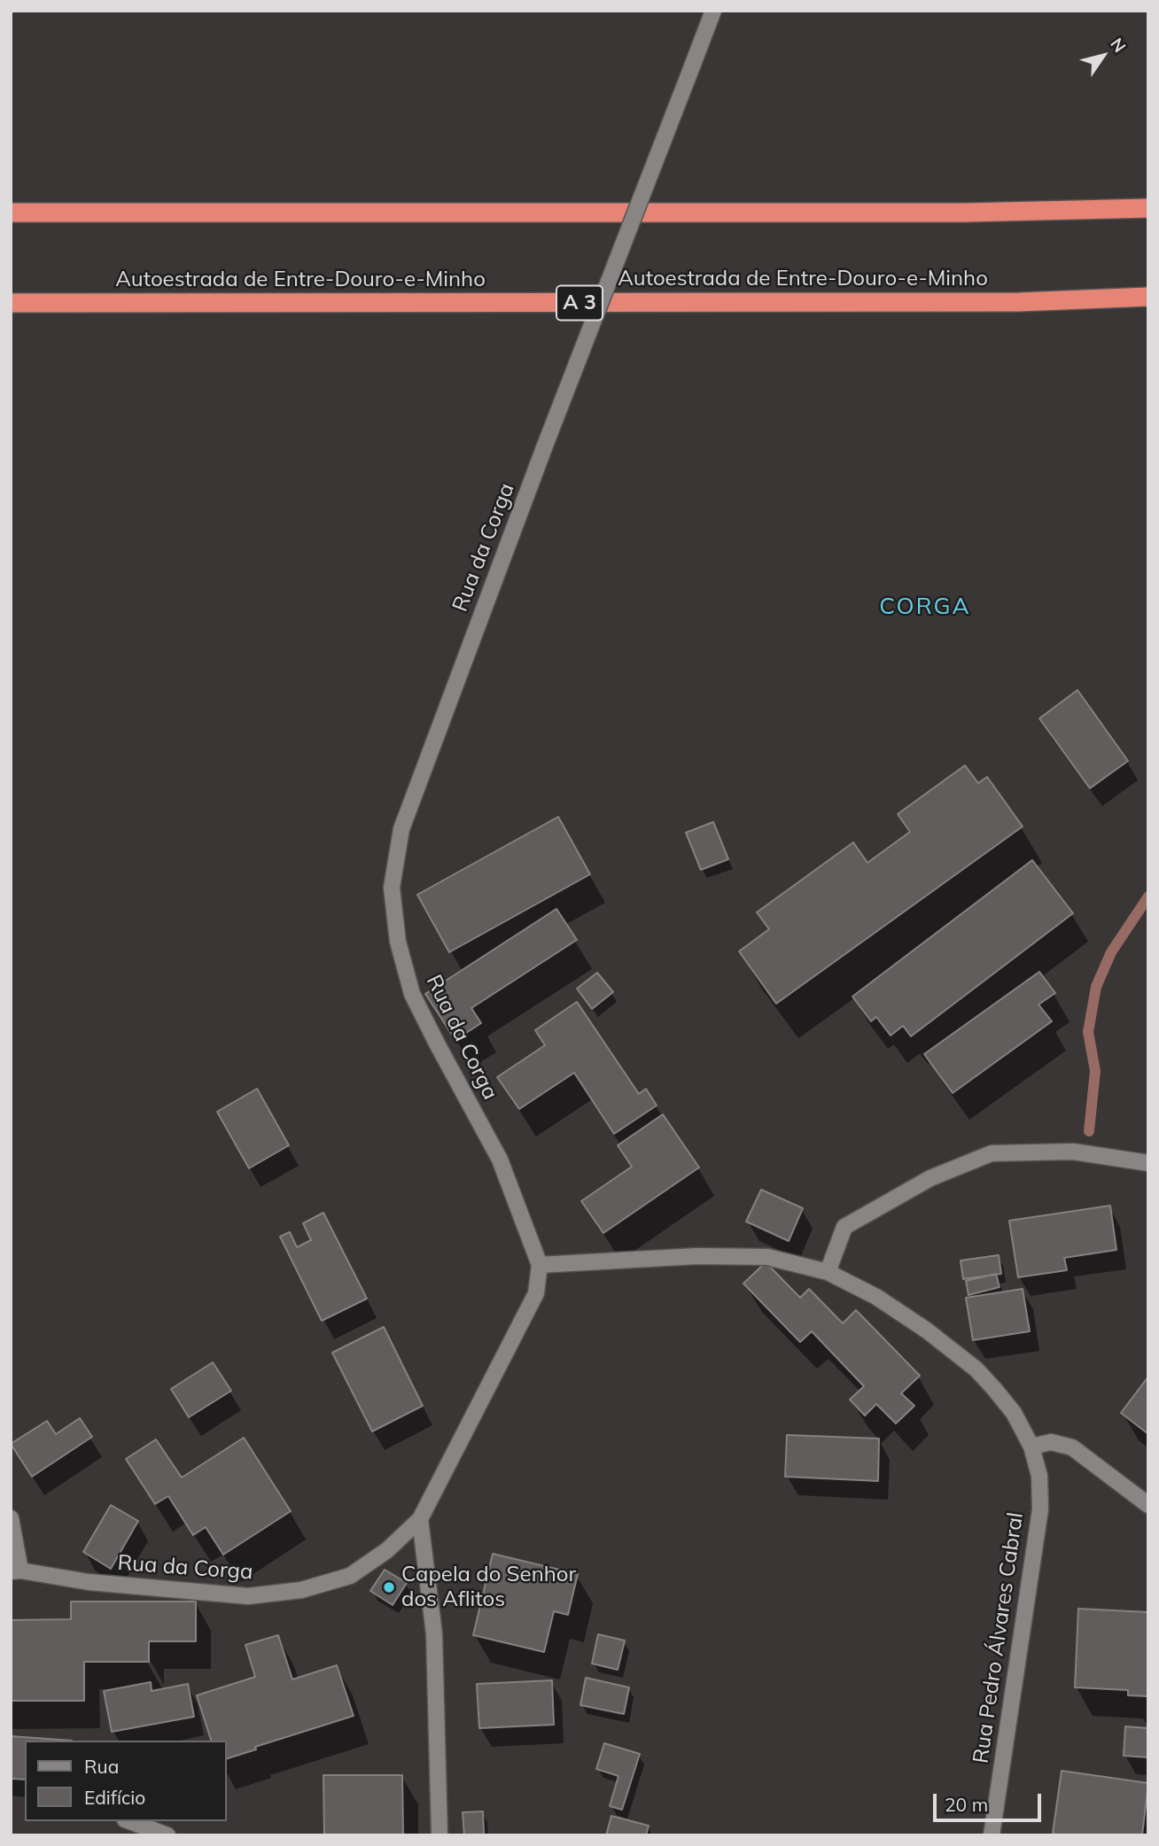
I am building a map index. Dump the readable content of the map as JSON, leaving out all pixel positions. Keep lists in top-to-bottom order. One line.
{"streets":{"highway":["Autoestrada de Entre-Douro-e-Minho","A 3"],"street":["Rua da Corga","Rua Pedro Álvares Cabral"]},"crossings":[["Rua da Corga","Rua Pedro Álvares Cabral"]],"districts":["CORGA"],"places":["Capela do Senhor dos Aflitos"],"legend":["Rua","Edifício"],"scale_bar":"20 m","north":"top right"}
